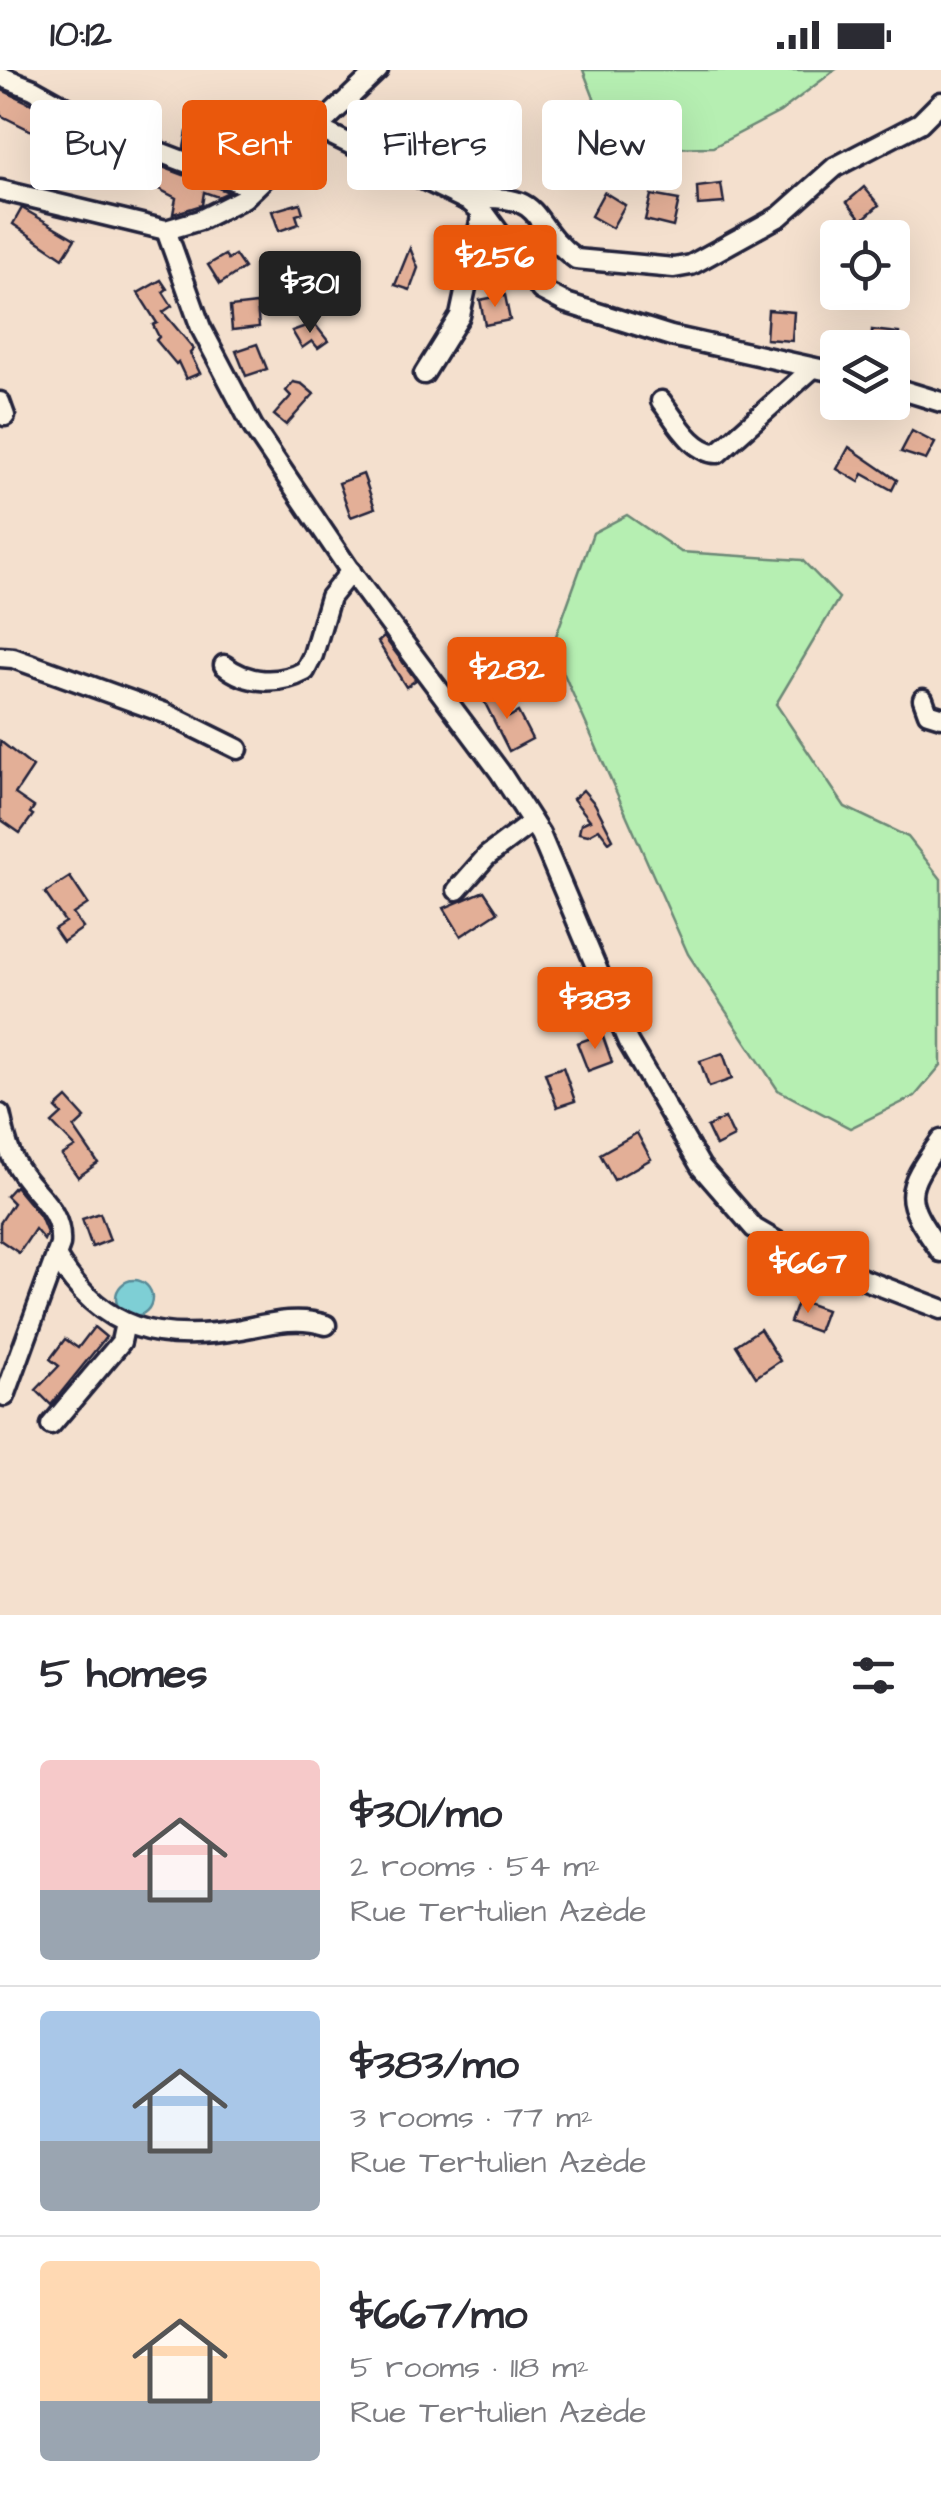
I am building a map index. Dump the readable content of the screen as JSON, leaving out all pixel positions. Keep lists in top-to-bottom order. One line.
{"page":{"status":"10:12","chip":["Buy","Rent","Filters","New"],"price":["$256","$301","$282","$383","$667"],"heading":"5 homes","list":[{"name":"$301/mo","note":"2 rooms · 54 m² · Rue Tertulien Azède"},{"name":"$383/mo","note":"3 rooms · 77 m² · Rue Tertulien Azède"},{"name":"$667/mo","note":"5 rooms · 118 m² · Rue Tertulien Azède"}]}}
